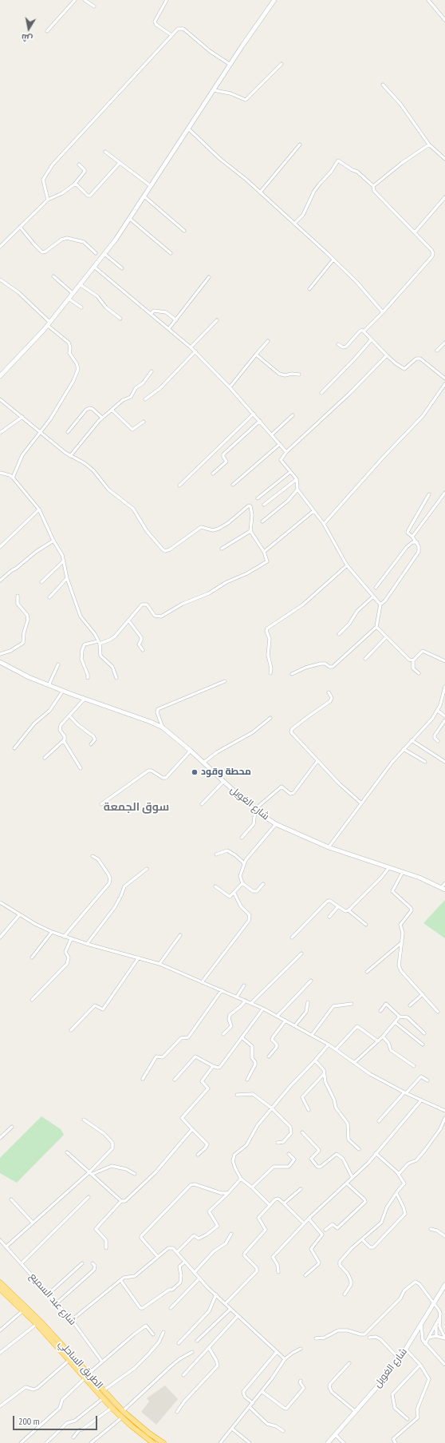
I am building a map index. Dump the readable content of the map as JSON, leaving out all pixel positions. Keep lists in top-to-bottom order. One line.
{"streets":{"highway":["الطريق الساحلي"],"street":["شارع الغويل","شارع عبد السميع"]},"districts":["سوق الجمعة"],"places":["محطة وقود"],"scale_bar":"200 m","north":"bottom"}
